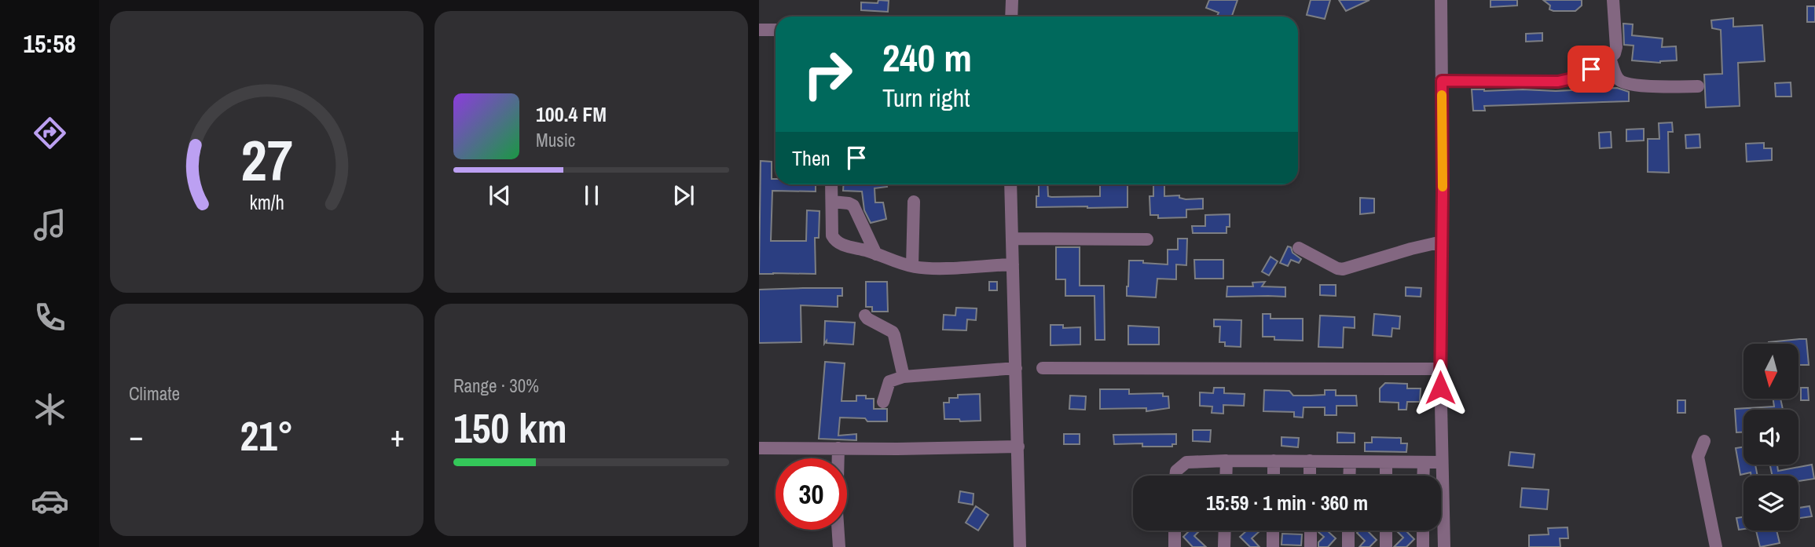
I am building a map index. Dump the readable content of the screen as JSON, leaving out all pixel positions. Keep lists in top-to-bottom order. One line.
{"north":"bottom","page":{"tabs":"15:58","turn":["240 m","Turn right"],"song":["100.4 FM","Music"],"then":"Then","tile":["Climate",["Range · 30%","150 km"]],"heat":["−","21°","+"],"limit":"30","trip":"15:59 · 1 min · 360 m","gauge":["27","km/h"]}}
